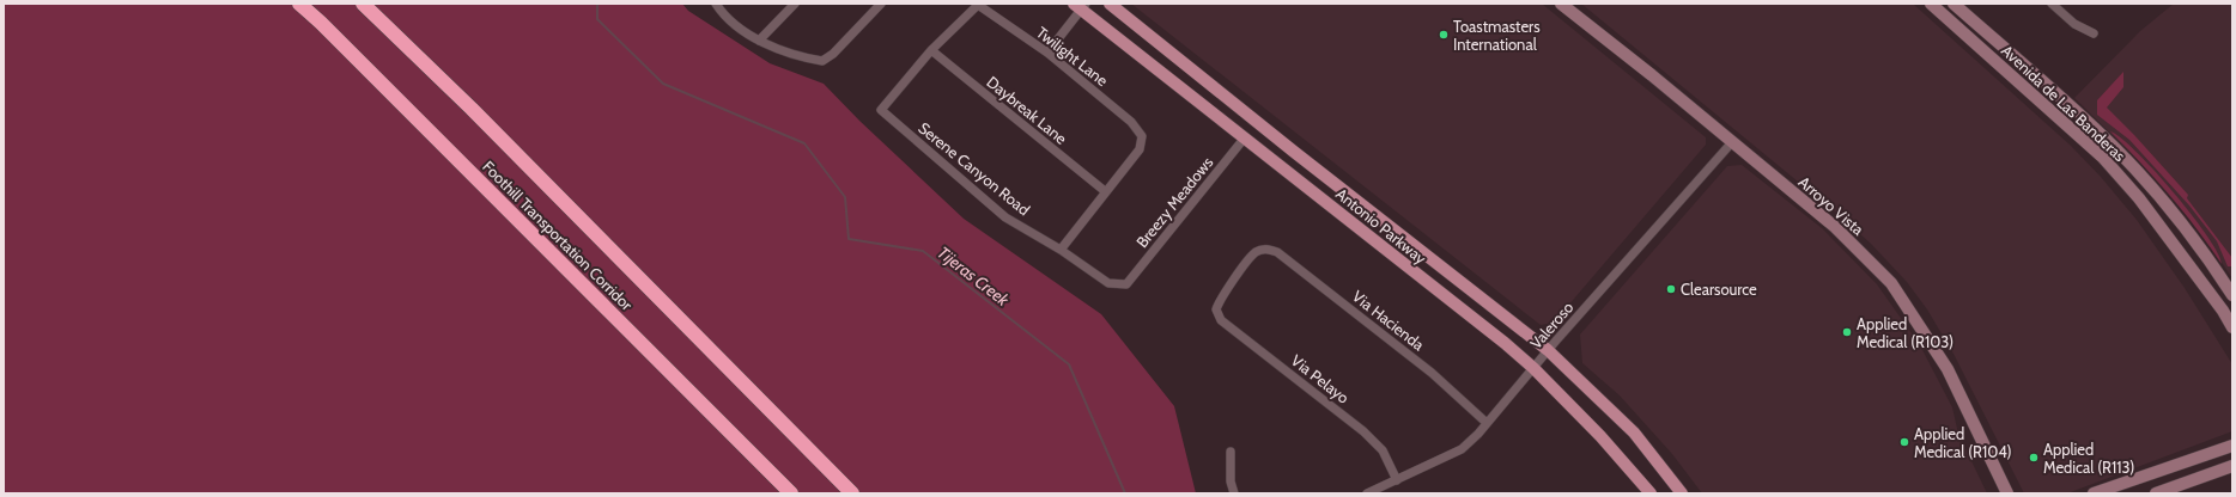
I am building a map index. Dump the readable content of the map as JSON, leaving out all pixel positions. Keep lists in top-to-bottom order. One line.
{"streets":{"highway":["Foothill Transportation Corridor"],"main road":["Avenida de Las Banderas","Arroyo Vista","Antonio Parkway"],"street":["Twilight Lane","Daybreak Lane","Serene Canyon Road","Breezy Meadows","Via Hacienda","Valeroso","Via Pelayo"]},"crossings":[["Twilight Lane","Daybreak Lane"],["Twilight Lane","Serene Canyon Road"],["Daybreak Lane","Serene Canyon Road"],["Serene Canyon Road","Breezy Meadows"],["Breezy Meadows","Antonio Parkway"],["Arroyo Vista","Valeroso"],["Antonio Parkway","Valeroso"],["Via Hacienda","Valeroso"],["Via Hacienda","Via Pelayo"],["Valeroso","Via Pelayo"]],"water":["Tijeras Creek"],"places":["Toastmasters International","Clearsource","Applied Medical (R103)","Applied Medical (R104)","Applied Medical (R113)"]}
